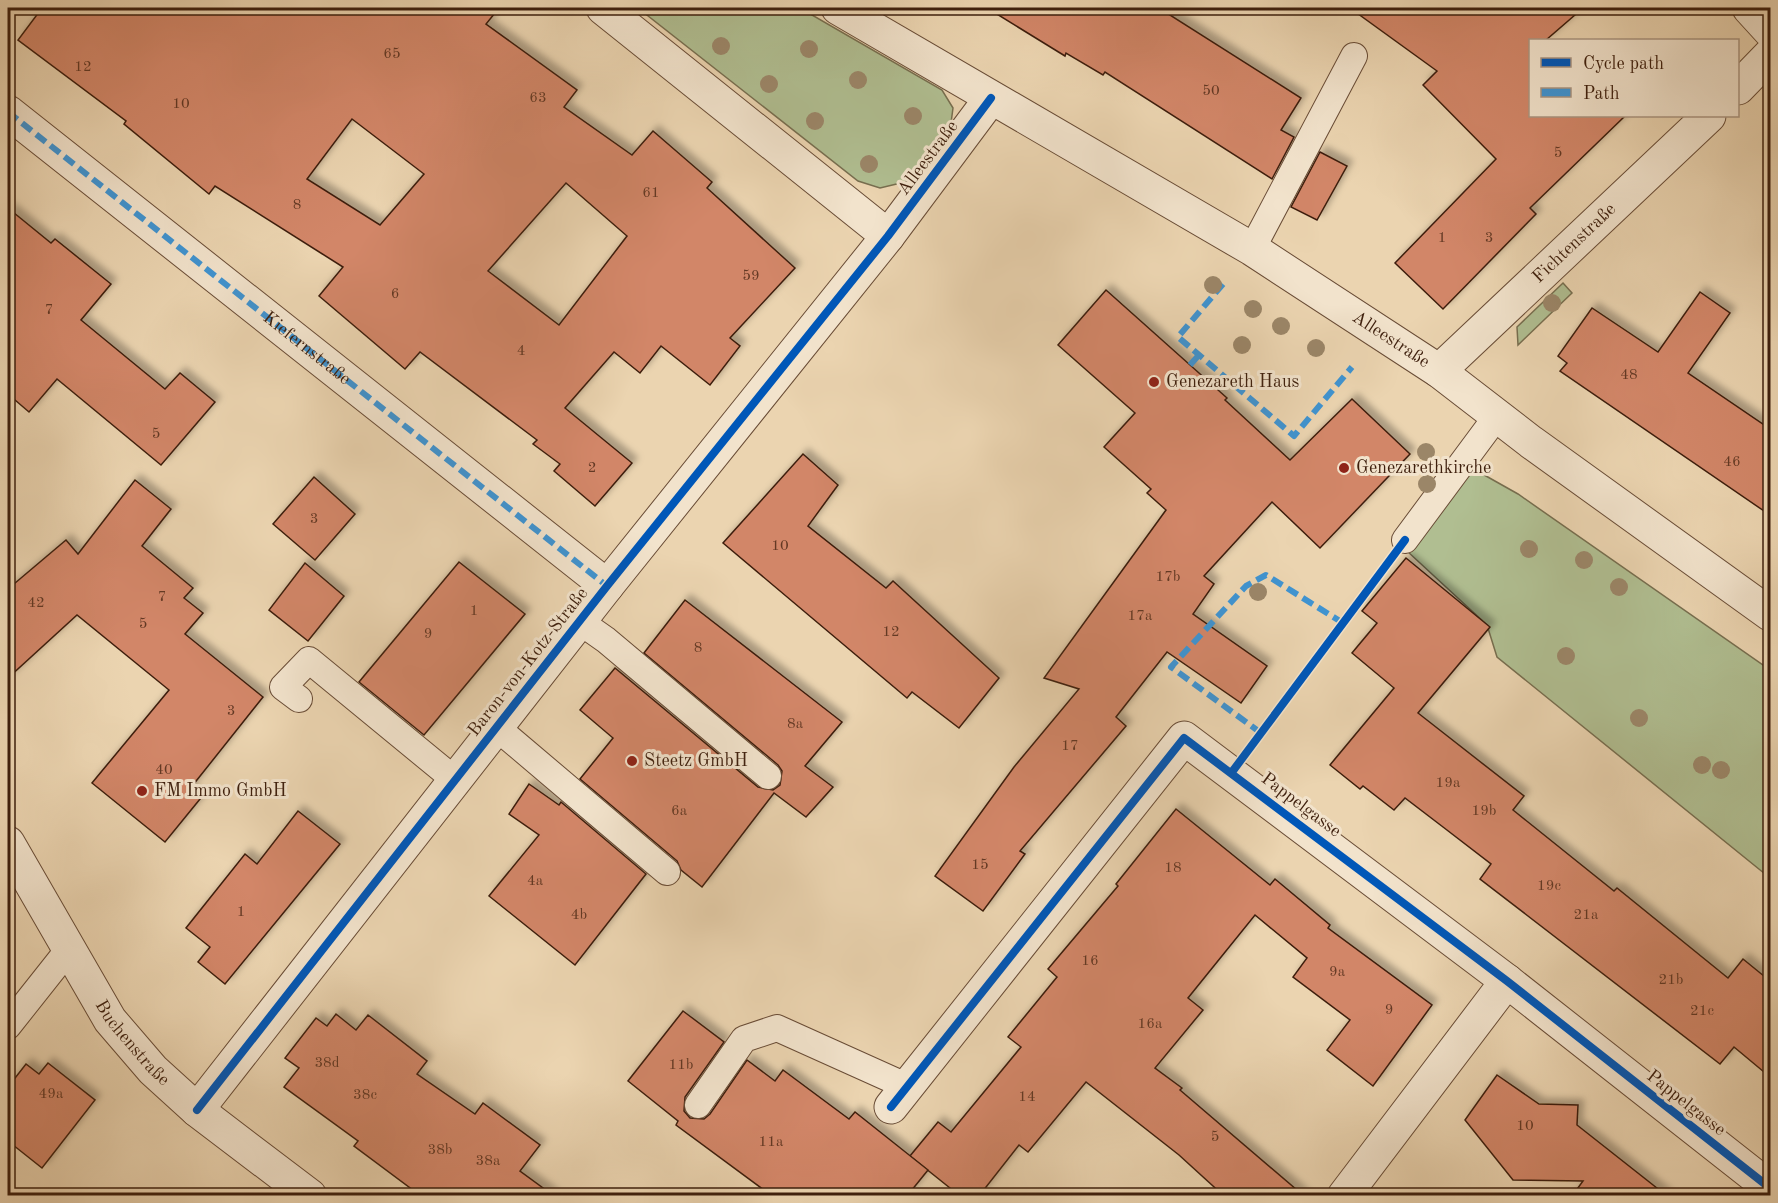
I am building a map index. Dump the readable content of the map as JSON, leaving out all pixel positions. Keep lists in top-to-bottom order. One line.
{"streets":{"street":["Alleestraße","Fichtenstraße","Kiefernstraße","Baron-von-Kotz-Straße","Pappelgasse","Buchenstraße"]},"crossings":[["Alleestraße","Fichtenstraße"],["Alleestraße","Baron-von-Kotz-Straße"],["Kiefernstraße","Baron-von-Kotz-Straße"],["Baron-von-Kotz-Straße","Buchenstraße"]],"places":["Genezareth Haus","Genezarethkirche","Steetz GmbH","FM Immo GmbH"],"house_numbers":["65","12","50","63","10","5","61","8","1","3","59","6","7","4","48","5","46","2","3","10","17b","7","42","1","17a","5","12","9","8","3","8a","17","40","19a","6a","19b","15","18","4a","19c","1","4b","21a","16","9a","21b","9","21c","16a","38d","11b","49a","38c","14","10","5","11a","38b","38a"],"legend":["Cycle path","Path"]}
